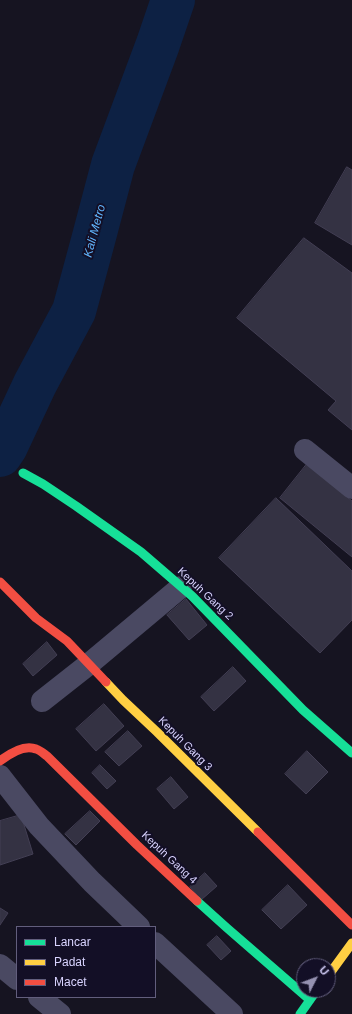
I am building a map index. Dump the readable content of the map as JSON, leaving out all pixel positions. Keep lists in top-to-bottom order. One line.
{"streets":{"street":["Kepuh Gang 2","Kepuh Gang 3","Kepuh Gang 4"]},"water":["Kali Metro"],"legend":["Lancar","Padat","Macet"],"north":"top right"}
